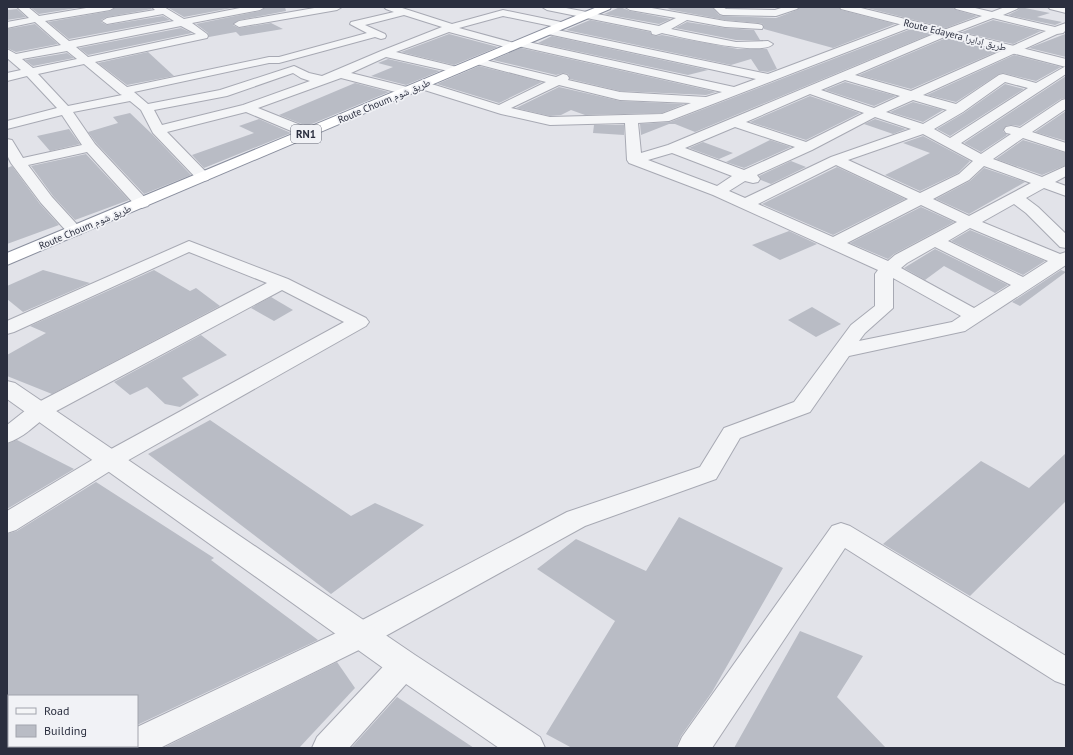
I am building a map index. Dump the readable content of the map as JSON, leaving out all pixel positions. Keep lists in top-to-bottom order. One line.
{"streets":{"highway":["Route Choum طريق شوم","RN1"],"street":["Route Edayera طريق إدايرا"]},"legend":["Road","Building"]}
